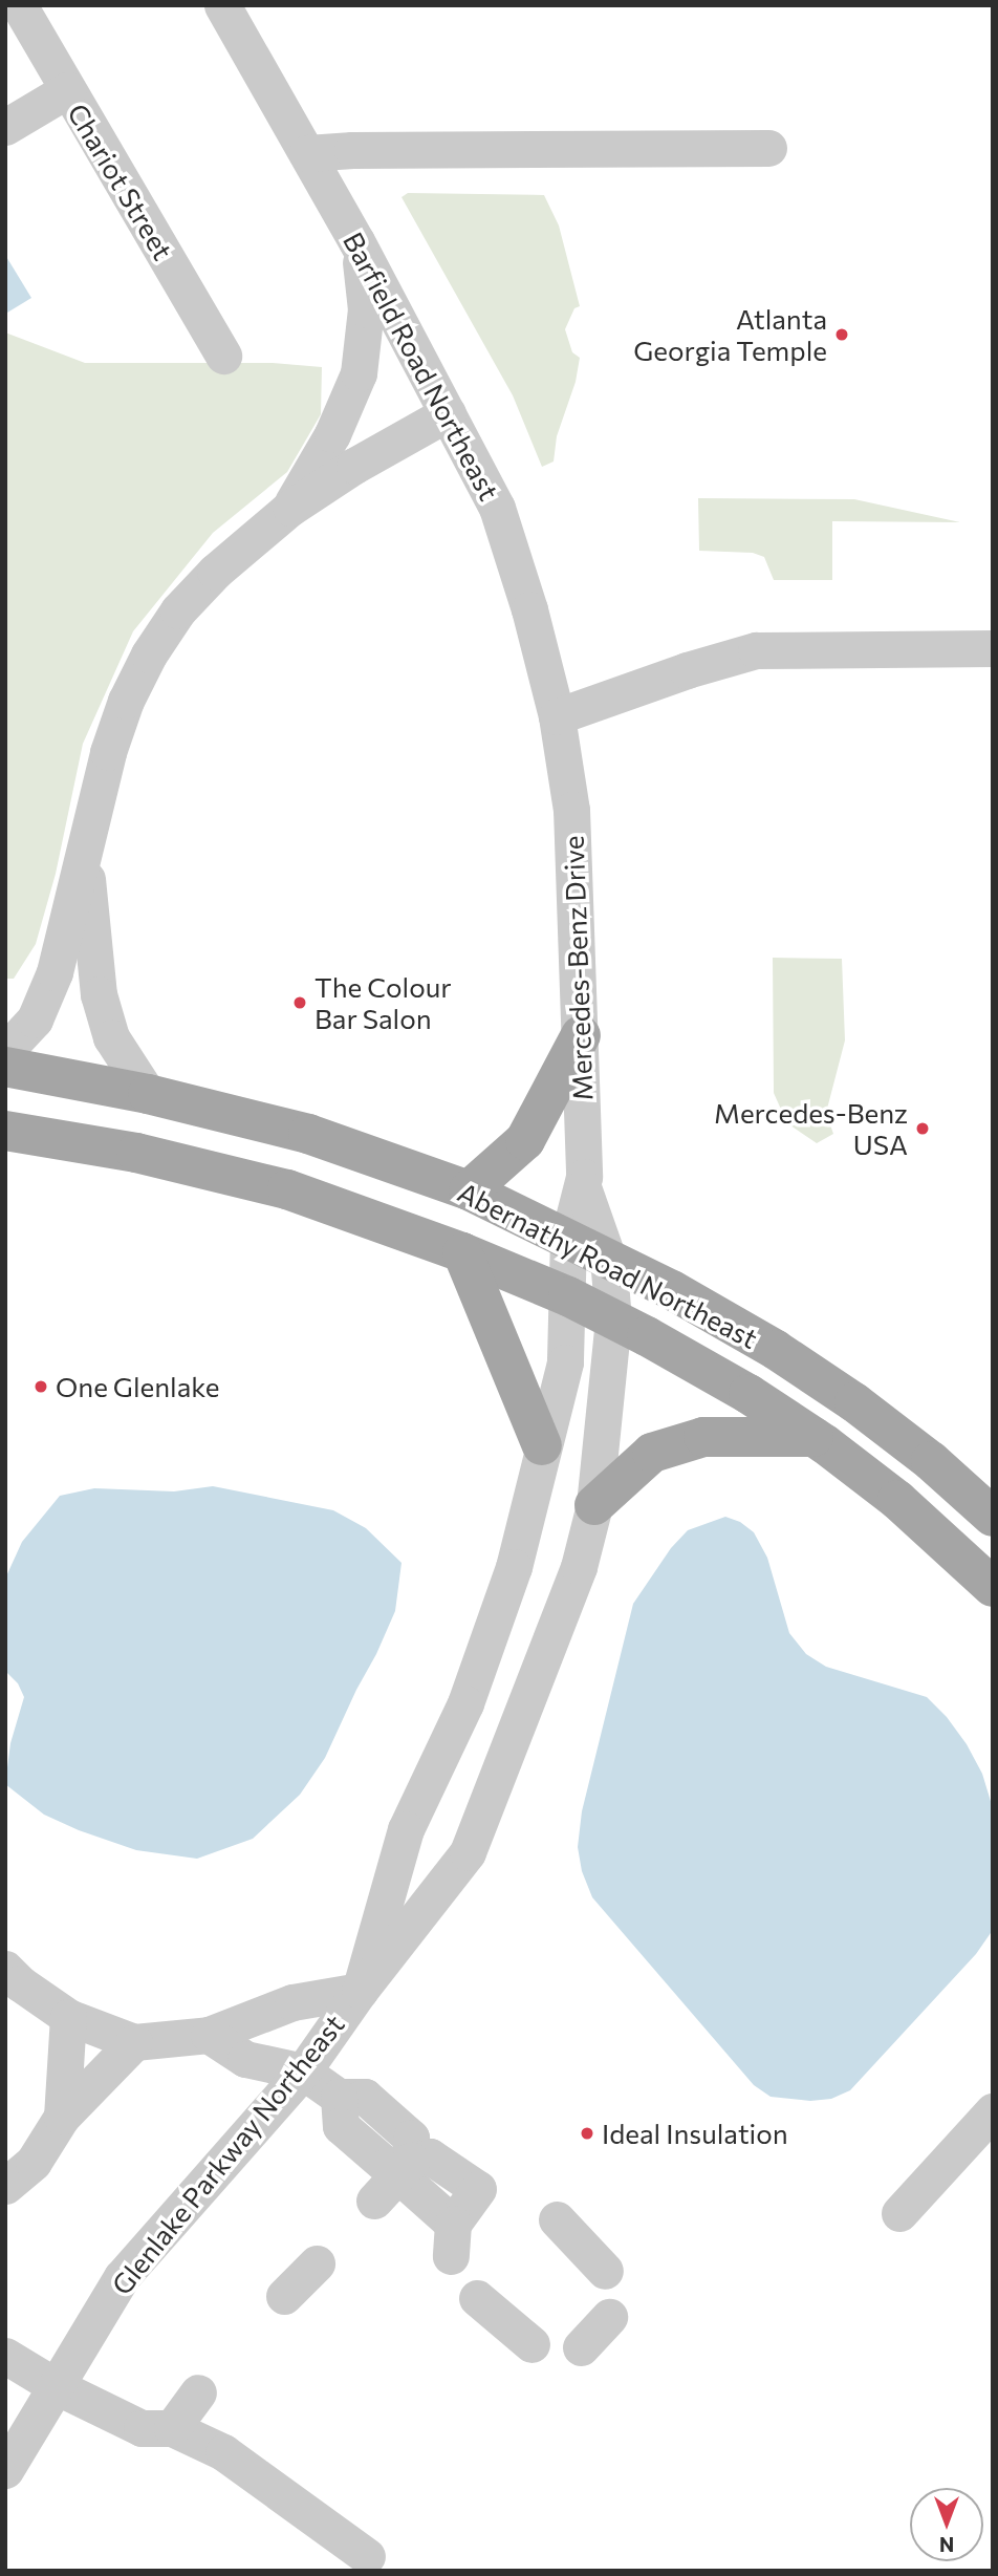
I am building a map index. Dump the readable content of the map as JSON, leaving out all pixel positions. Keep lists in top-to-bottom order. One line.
{"streets":{"main road":["Abernathy Road Northeast"],"street":["Chariot Street","Barfield Road Northeast","Mercedes-Benz Drive","Glenlake Parkway Northeast"]},"crossings":[["Barfield Road Northeast","Mercedes-Benz Drive"],["Mercedes-Benz Drive","Abernathy Road Northeast"],["Mercedes-Benz Drive","Glenlake Parkway Northeast"],["Abernathy Road Northeast","Glenlake Parkway Northeast"]],"places":["Atlanta Georgia Temple","The Colour Bar Salon","Mercedes-Benz USA","One Glenlake","Ideal Insulation"],"north":"bottom"}
